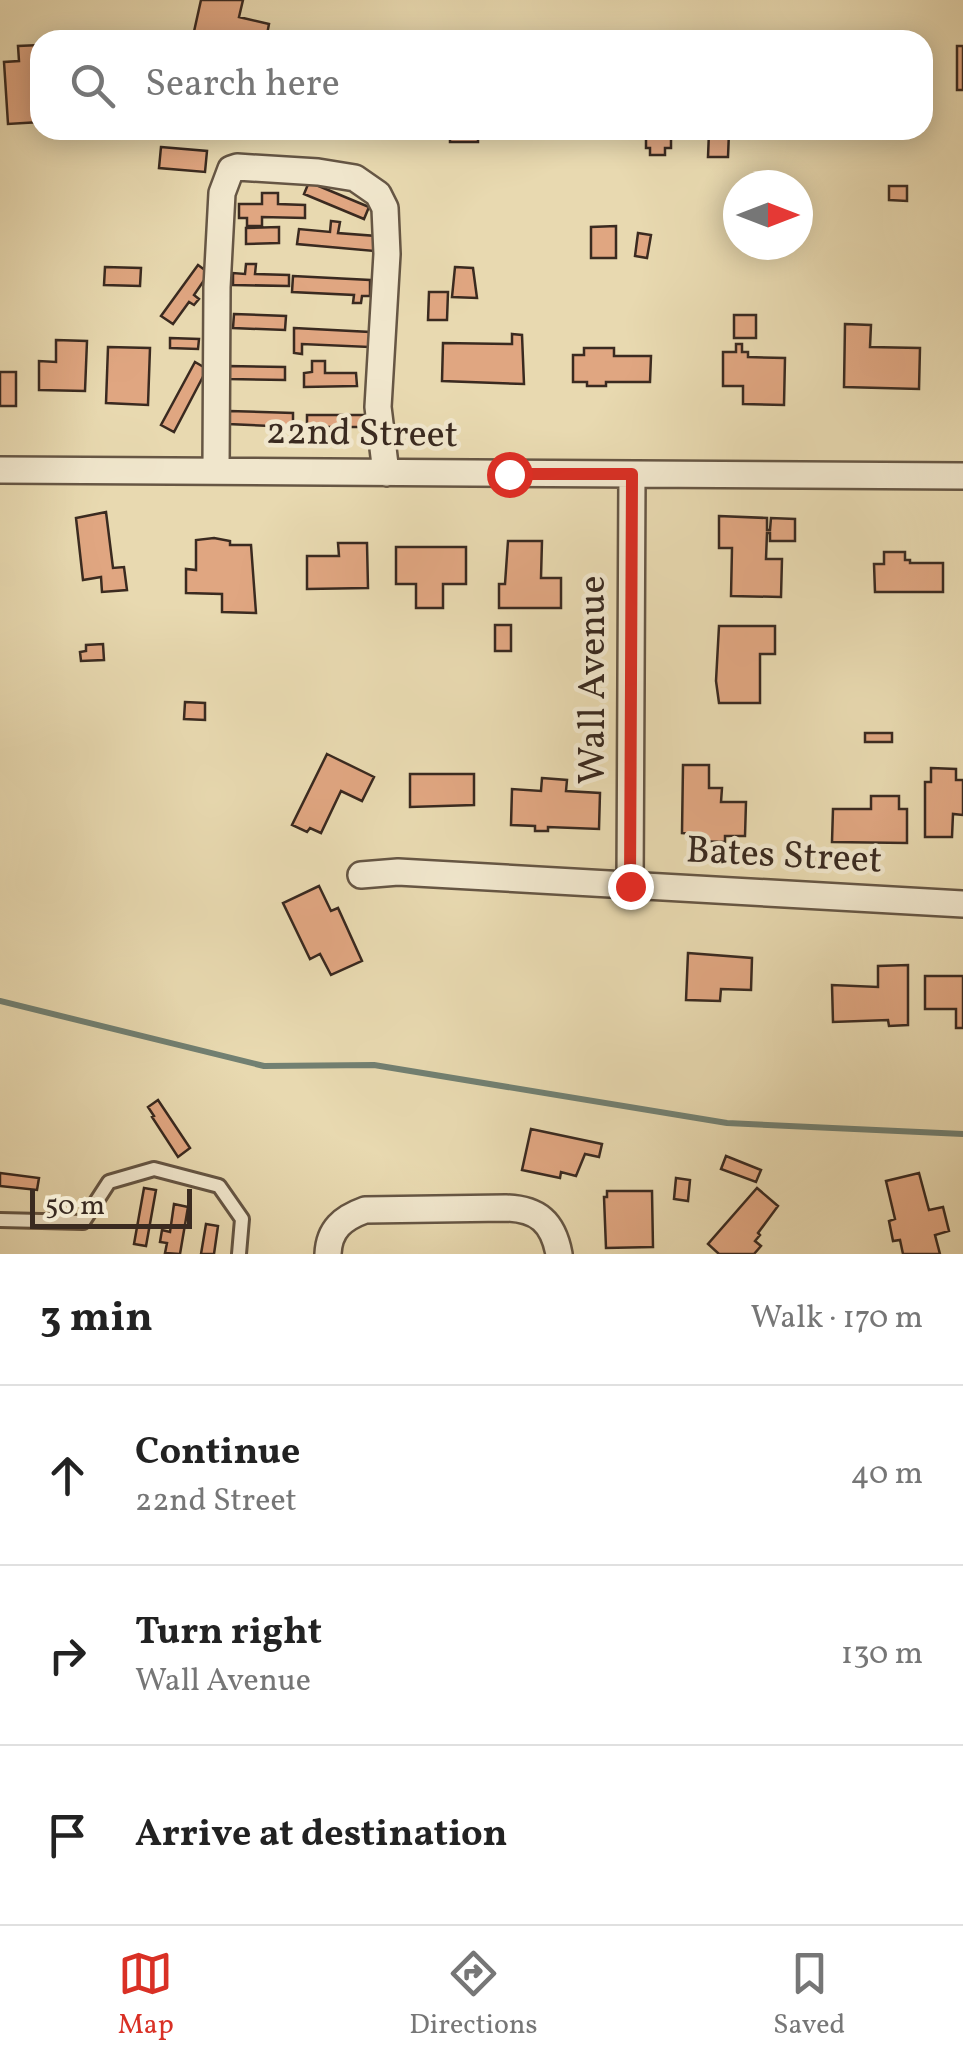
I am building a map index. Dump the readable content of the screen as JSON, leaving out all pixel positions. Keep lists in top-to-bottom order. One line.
{"streets":{"street":["22nd Street","Wall Avenue","Bates Street"]},"crossings":[["22nd Street","Wall Avenue"],["Wall Avenue","Bates Street"]],"scale_bar":"50 m","north":"right","page":{"search":"Search here","scale":"50 m","heading":["3 min","Walk · 170 m"],"list":[["Continue","22nd Street","40 m"],["Turn right","Wall Avenue","130 m"],"Arrive at destination"],"nav":["Map","Directions","Saved"]}}
